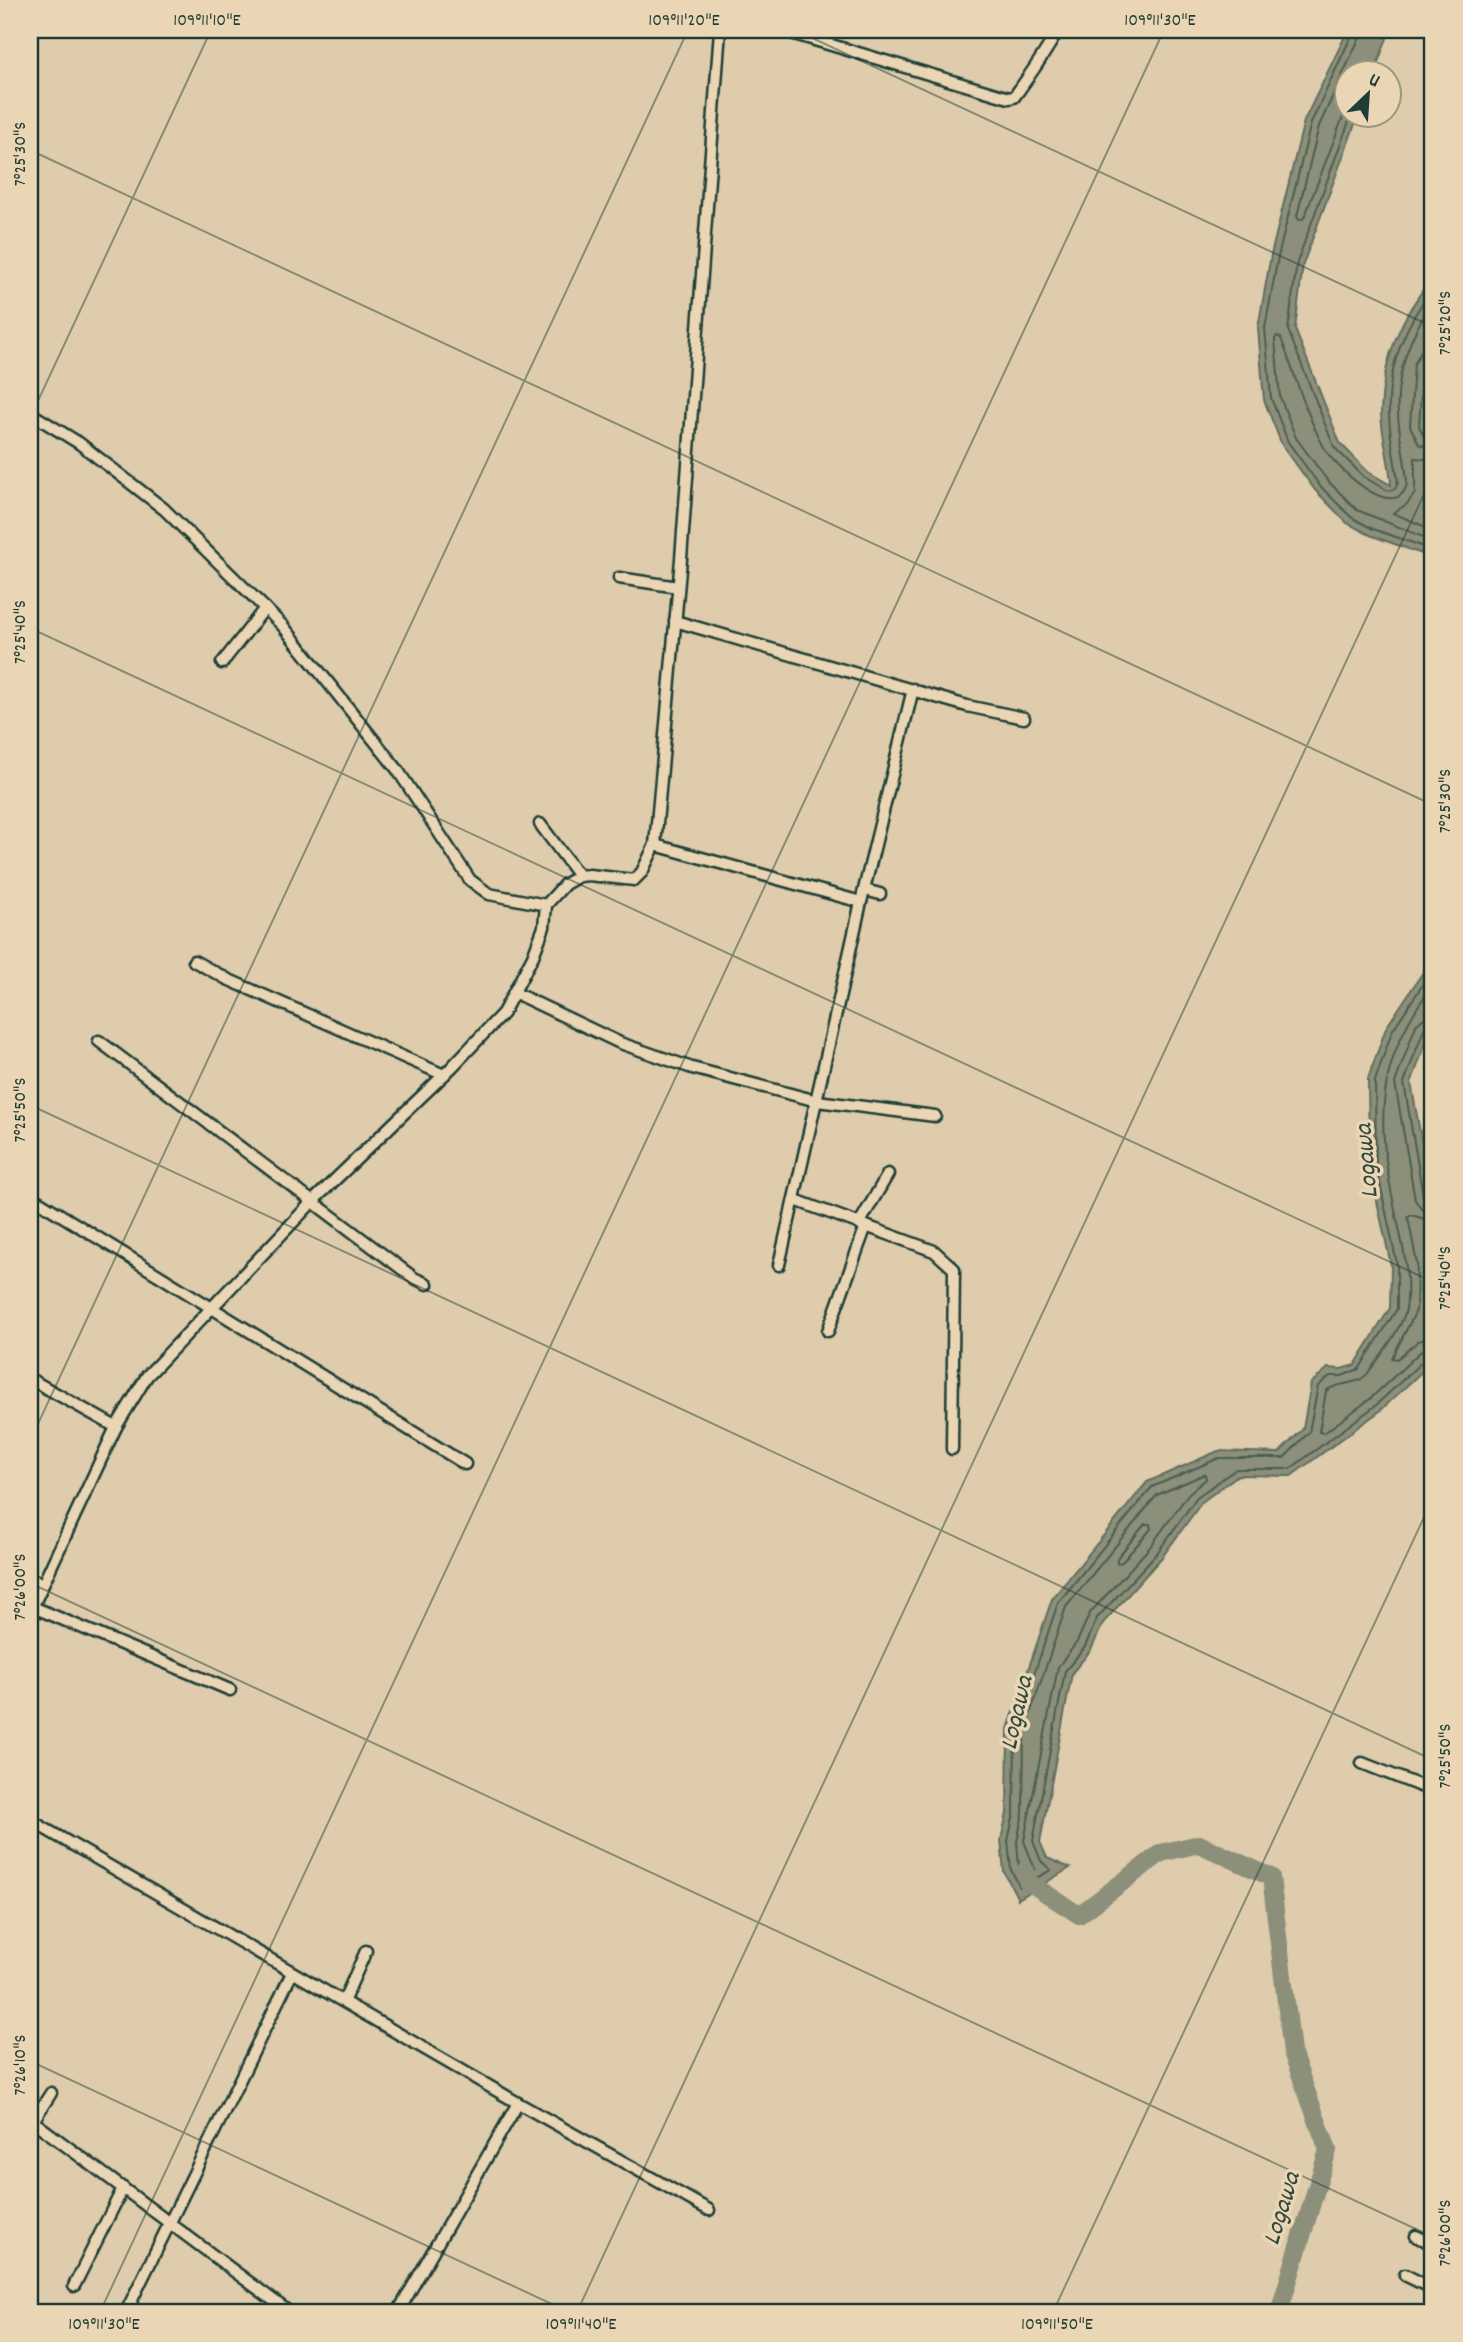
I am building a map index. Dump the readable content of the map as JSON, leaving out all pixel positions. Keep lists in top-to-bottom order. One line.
{"water":["Logawa"],"north":"top right","coordinates":["109°11'10\"E","109°11'20\"E","109°11'30\"E","7°25'30\"S","7°25'20\"S","7°25'40\"S","7°25'50\"S","7°26'00\"S","7°26'10\"S","109°11'40\"E","109°11'50\"E"]}
